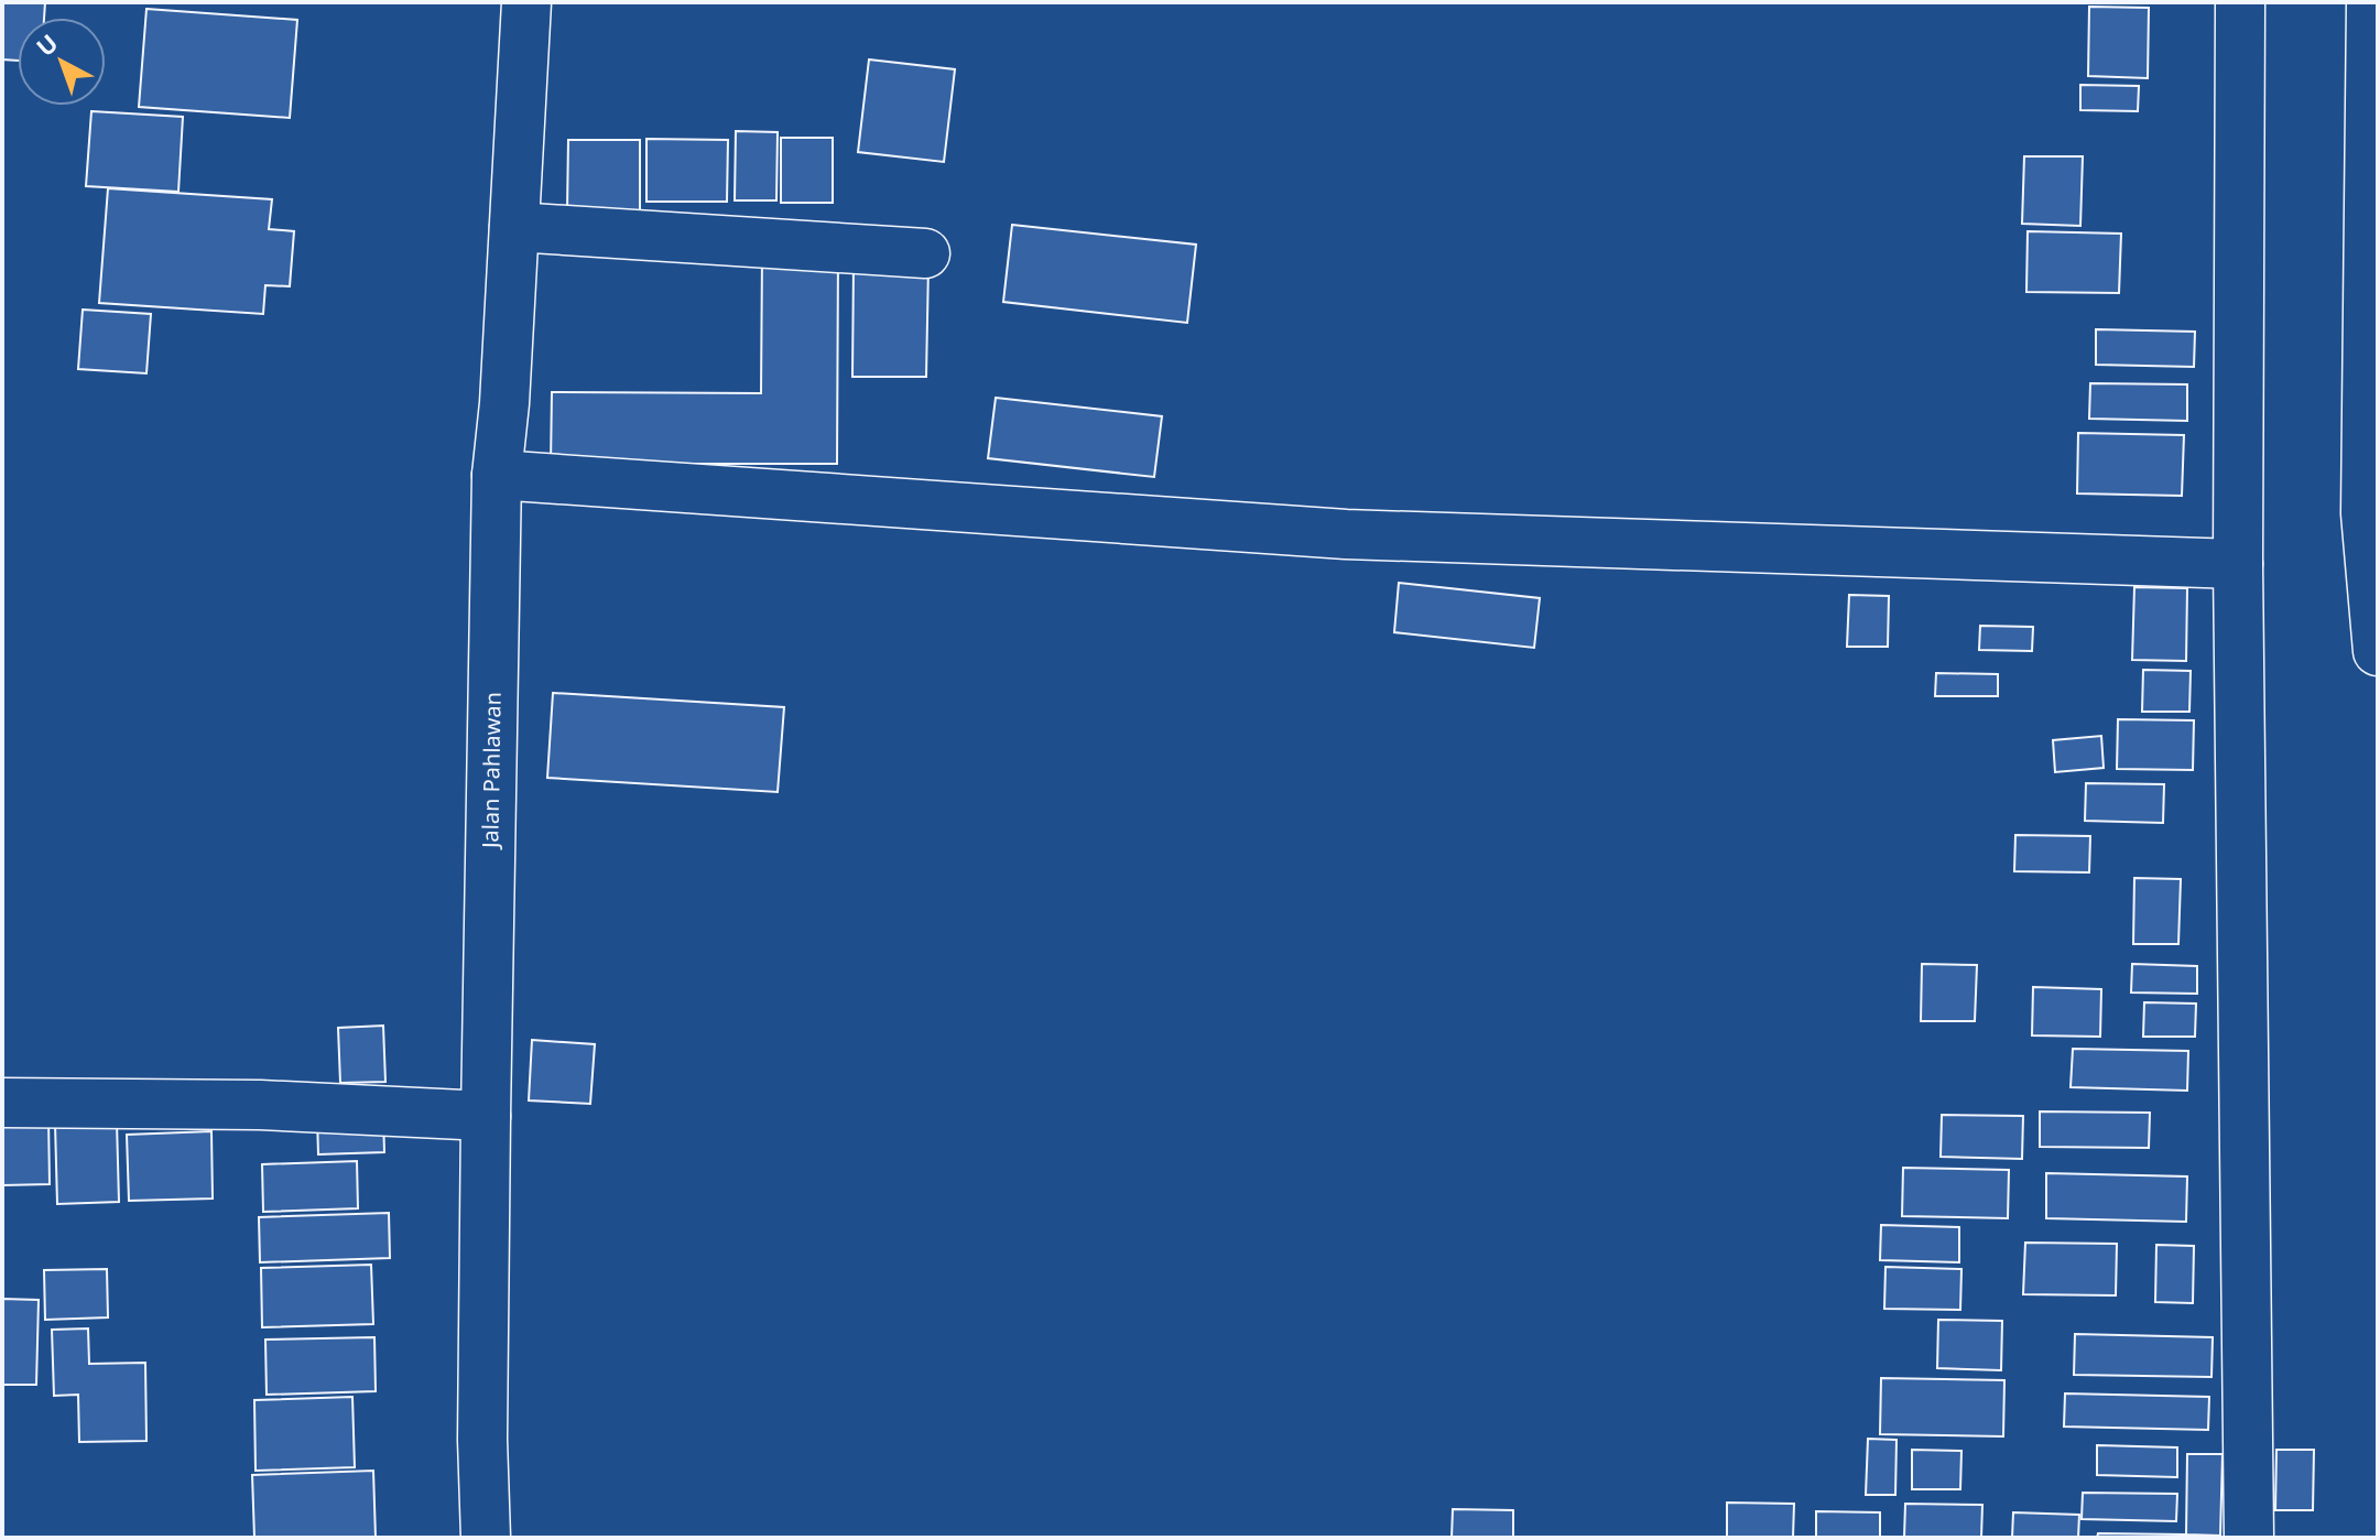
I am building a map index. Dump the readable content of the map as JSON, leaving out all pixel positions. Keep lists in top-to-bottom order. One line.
{"streets":{"street":["Jalan Pahlawan"]},"north":"top left"}
